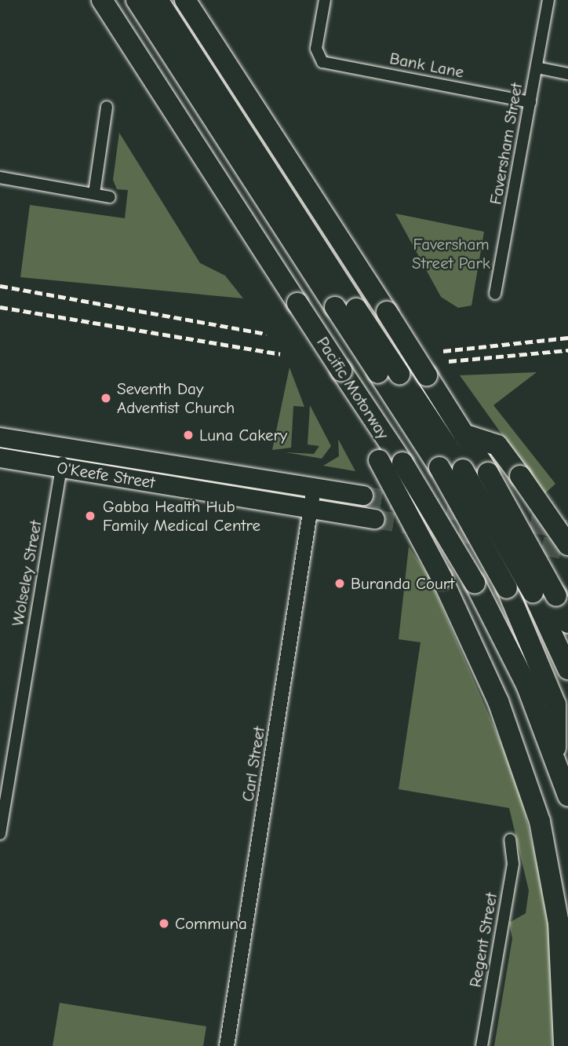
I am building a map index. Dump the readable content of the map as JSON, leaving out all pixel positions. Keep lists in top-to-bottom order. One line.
{"streets":{"highway":["Pacific Motorway","O'Keefe Street"],"street":["Bank Lane","Faversham Street","Wolseley Street","Carl Street","Regent Street"]},"crossings":[["Bank Lane","Faversham Street"],["O'Keefe Street","Wolseley Street"],["O'Keefe Street","Carl Street"]],"parks":["Faversham Street Park"],"places":["Seventh Day Adventist Church","Luna Cakery","Gabba Health Hub Family Medical Centre","Buranda Court","Communa"]}
